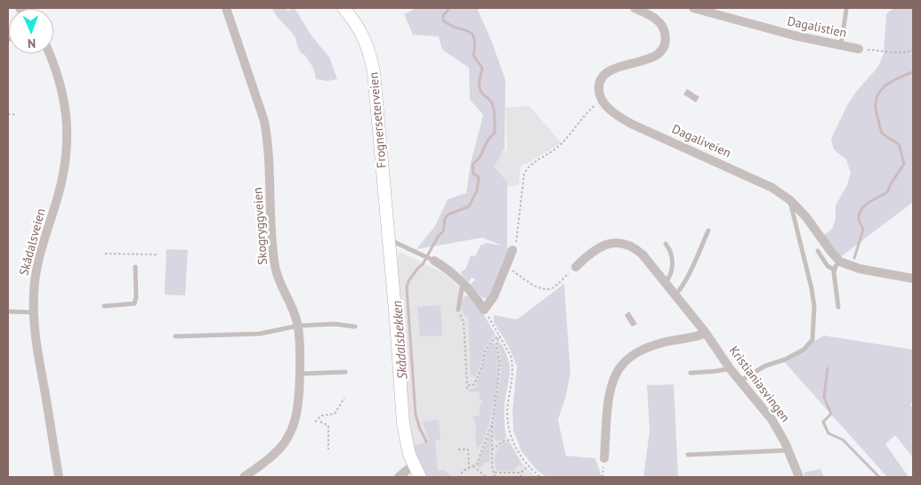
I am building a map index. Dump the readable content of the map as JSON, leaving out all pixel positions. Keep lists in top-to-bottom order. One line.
{"streets":{"main road":["Frognerseterveien"],"street":["Dagalistien","Dagaliveien","Skogryggveien","Skådalsveien","Kristianiasvingen"]},"water":["Skådalsbekken"],"north":"bottom"}
